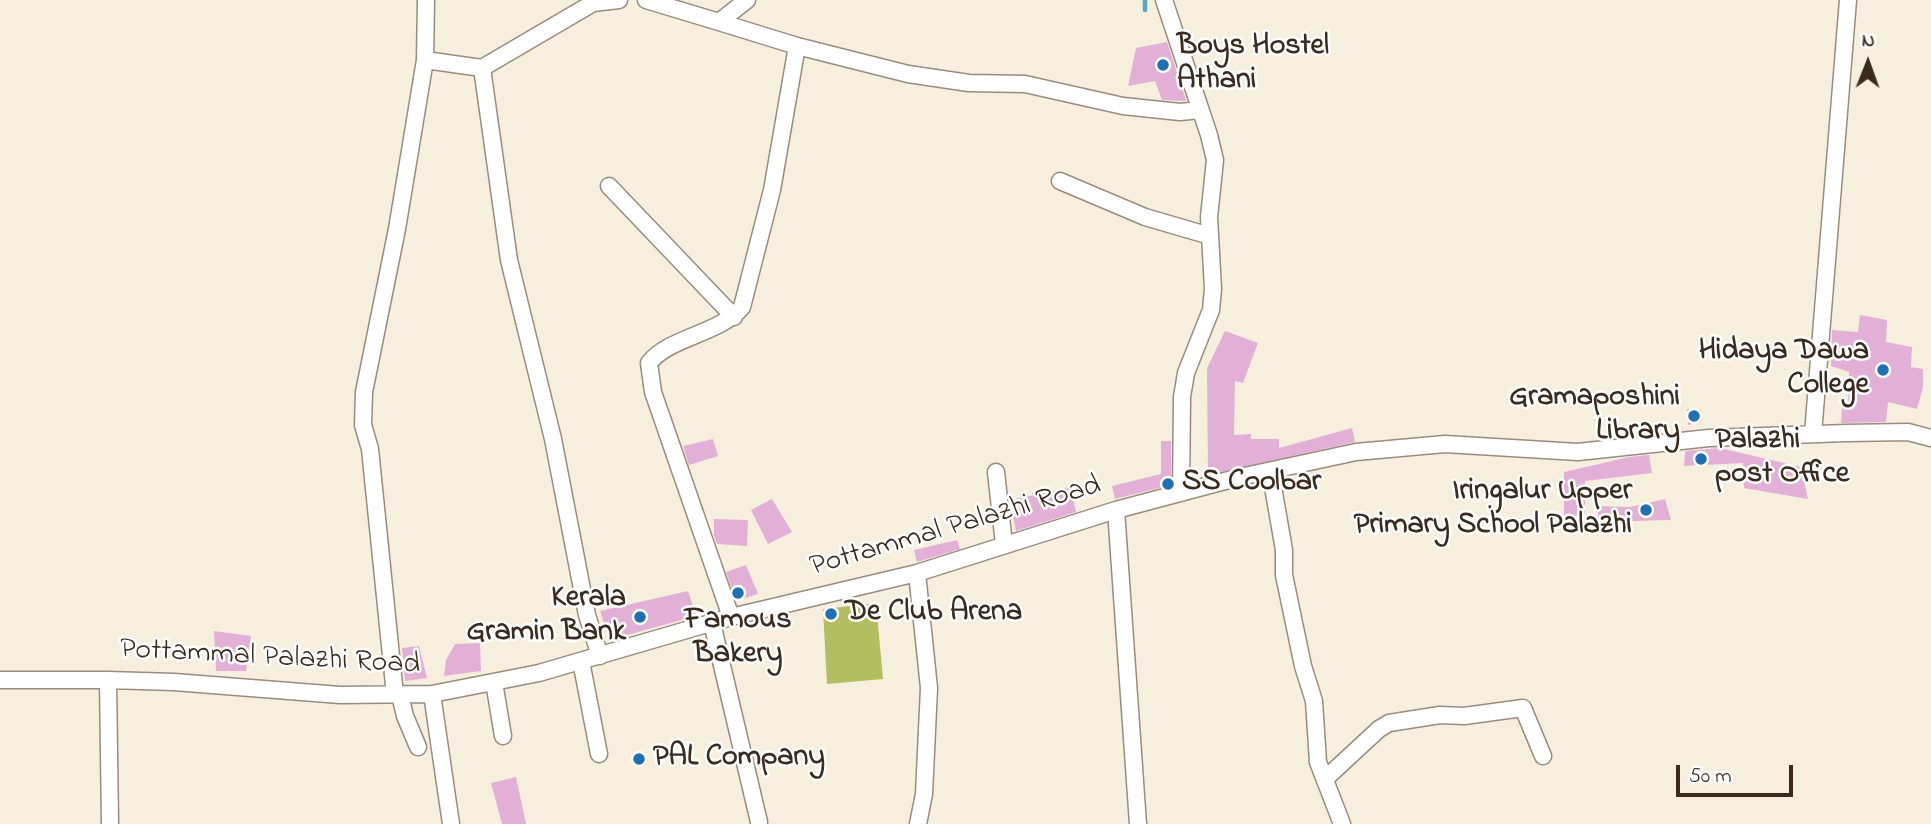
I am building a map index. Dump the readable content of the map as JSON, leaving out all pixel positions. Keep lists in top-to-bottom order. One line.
{"streets":{"street":["Pottammal Palazhi Road"]},"places":["Boys Hostel Athani","Hidaya Dawa College","Gramaposhini Library","Palazhi post Office","SS Coolbar","Iringalur Upper Primary School Palazhi","Famous Bakery","De Club Arena","Kerala Gramin Bank","PAL Company"],"scale_bar":"50 m","north":"top"}
